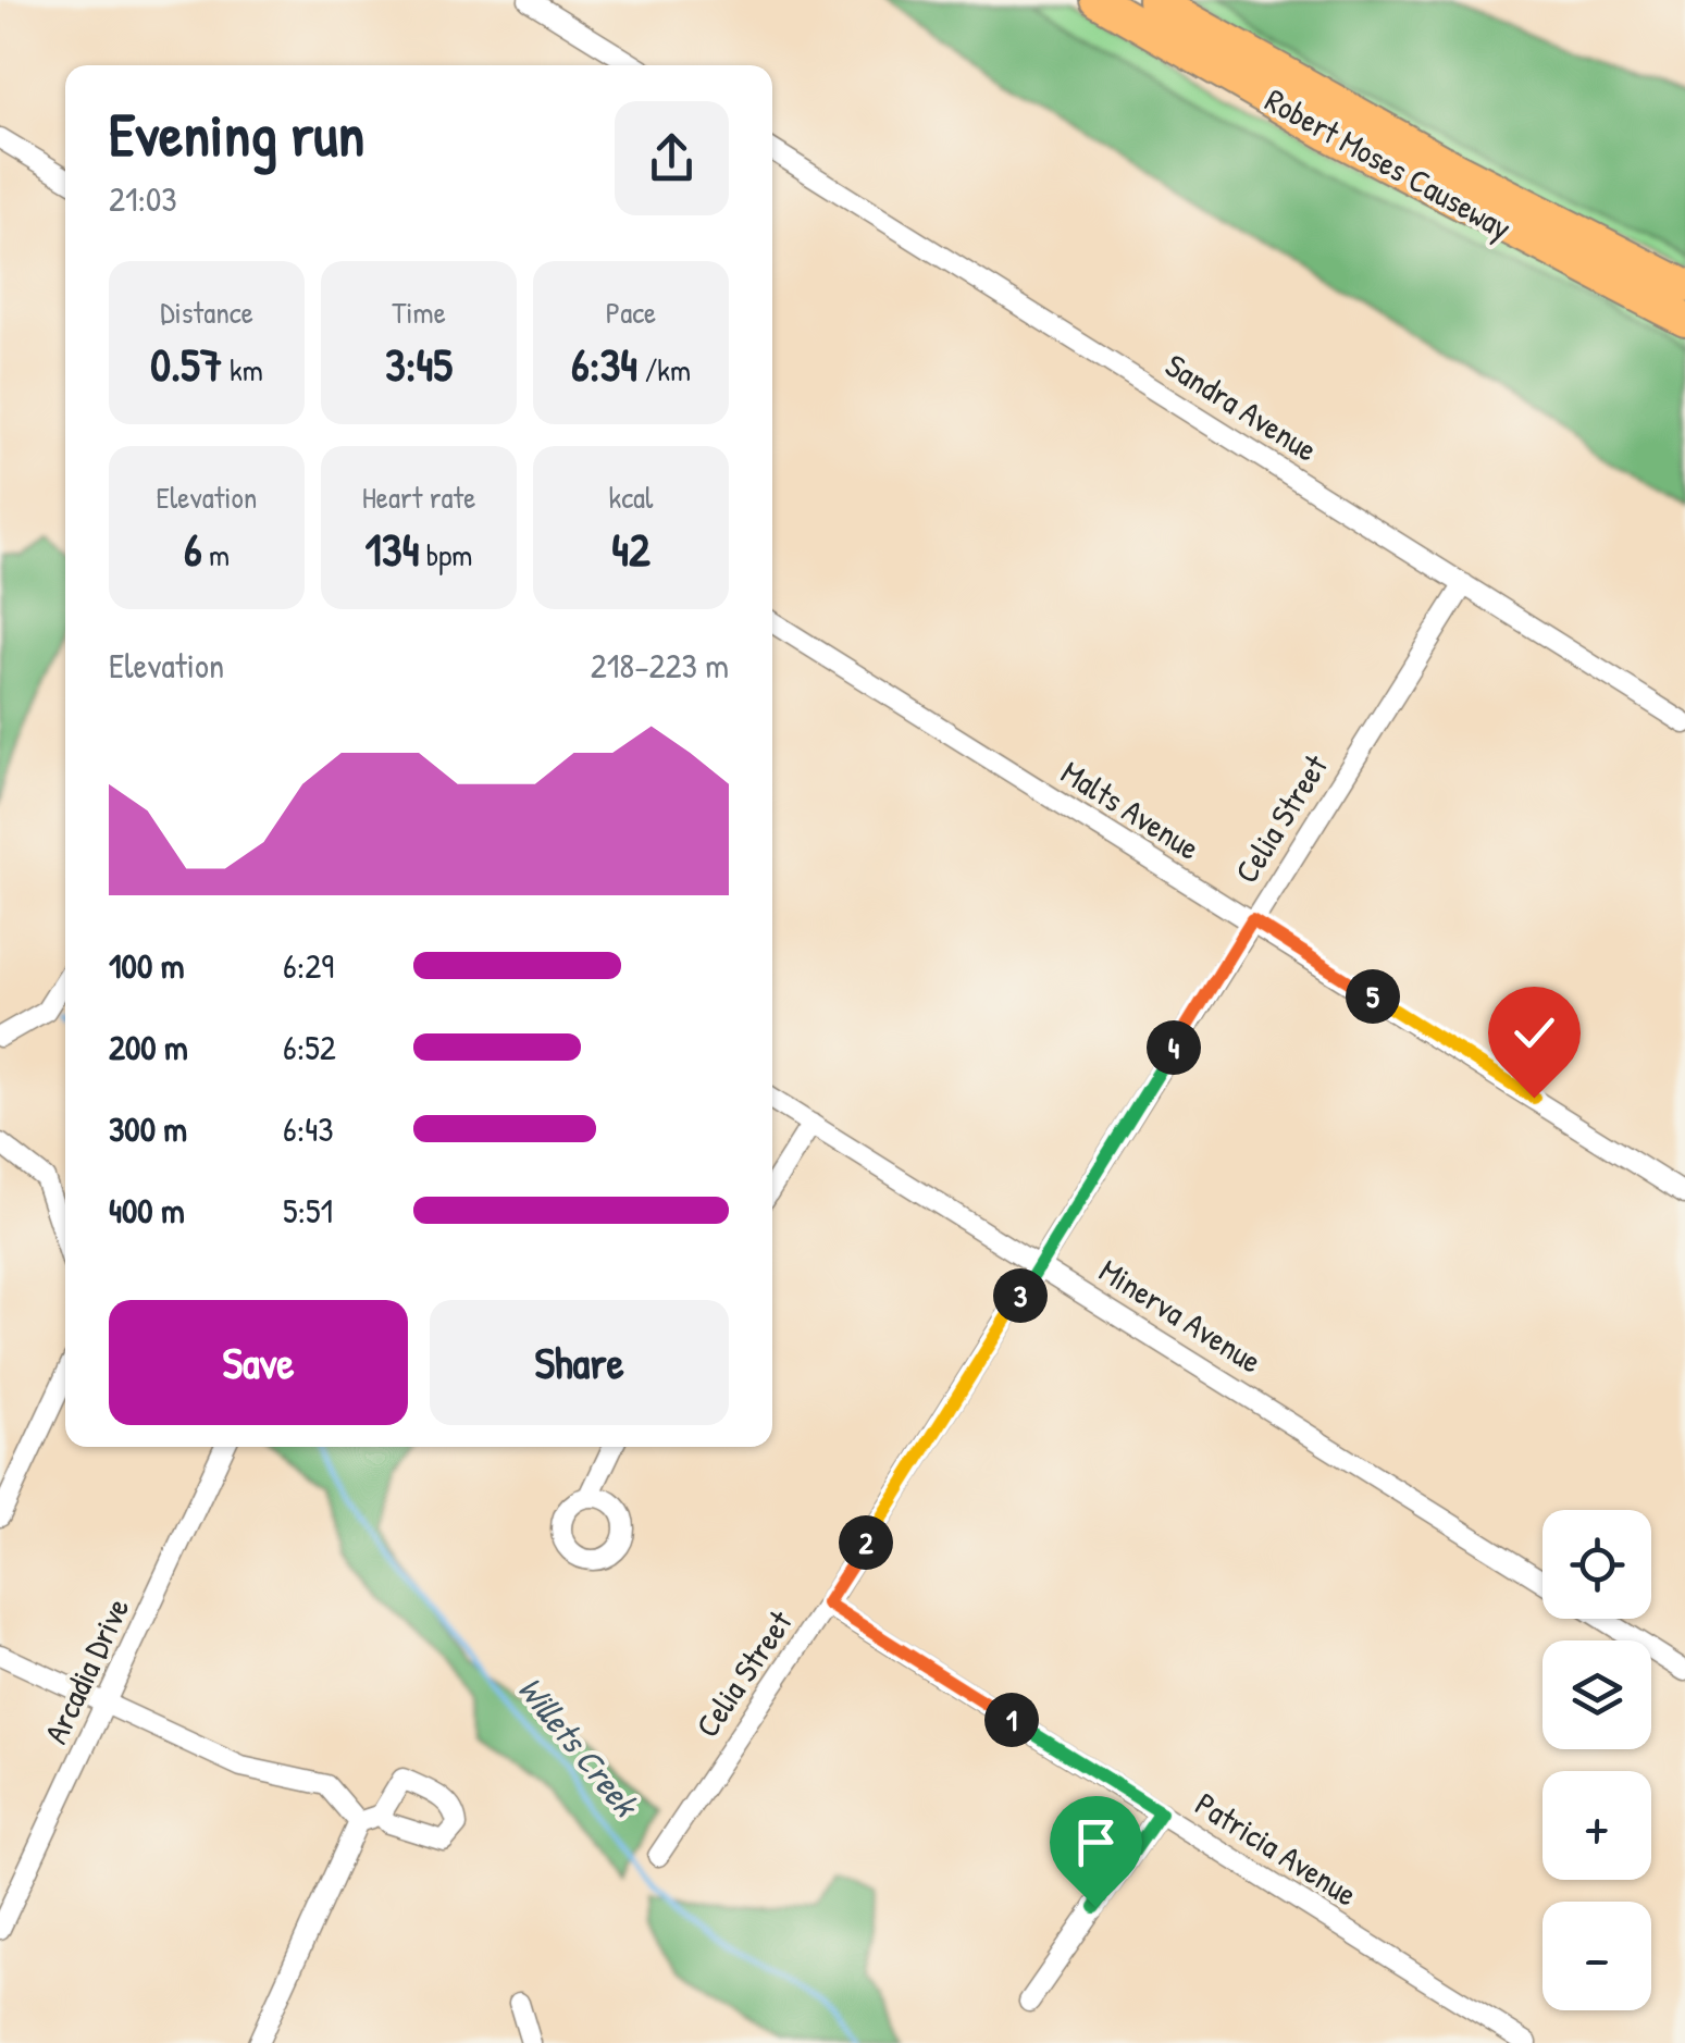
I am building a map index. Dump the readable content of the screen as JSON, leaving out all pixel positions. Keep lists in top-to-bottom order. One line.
{"streets":{"highway":["Robert Moses Causeway"],"street":["Sandra Avenue","Malts Avenue","Celia Street","Minerva Avenue","Arcadia Drive","Patricia Avenue"]},"crossings":[["Sandra Avenue","Celia Street"],["Malts Avenue","Celia Street"],["Celia Street","Minerva Avenue"],["Celia Street","Patricia Avenue"]],"water":["Willets Creek"],"page":{"heading":["Evening run","21:03"],"stats":[["Distance","0.57 km"],["Time","3:45"],["Pace","6:34 /km"],["Elevation","6 m"],["Heart rate","134 bpm"],["kcal","42"]],"chart":["Elevation","218–223 m"],"list":[{"name":"100 m","note":"6:29"},{"name":"200 m","note":"6:52"},{"name":"300 m","note":"6:43"},{"name":"400 m","note":"5:51"}],"pins":["5","4","3","2","1"],"buttons":["Save","Share"],"map_buttons":["+","−"]}}
